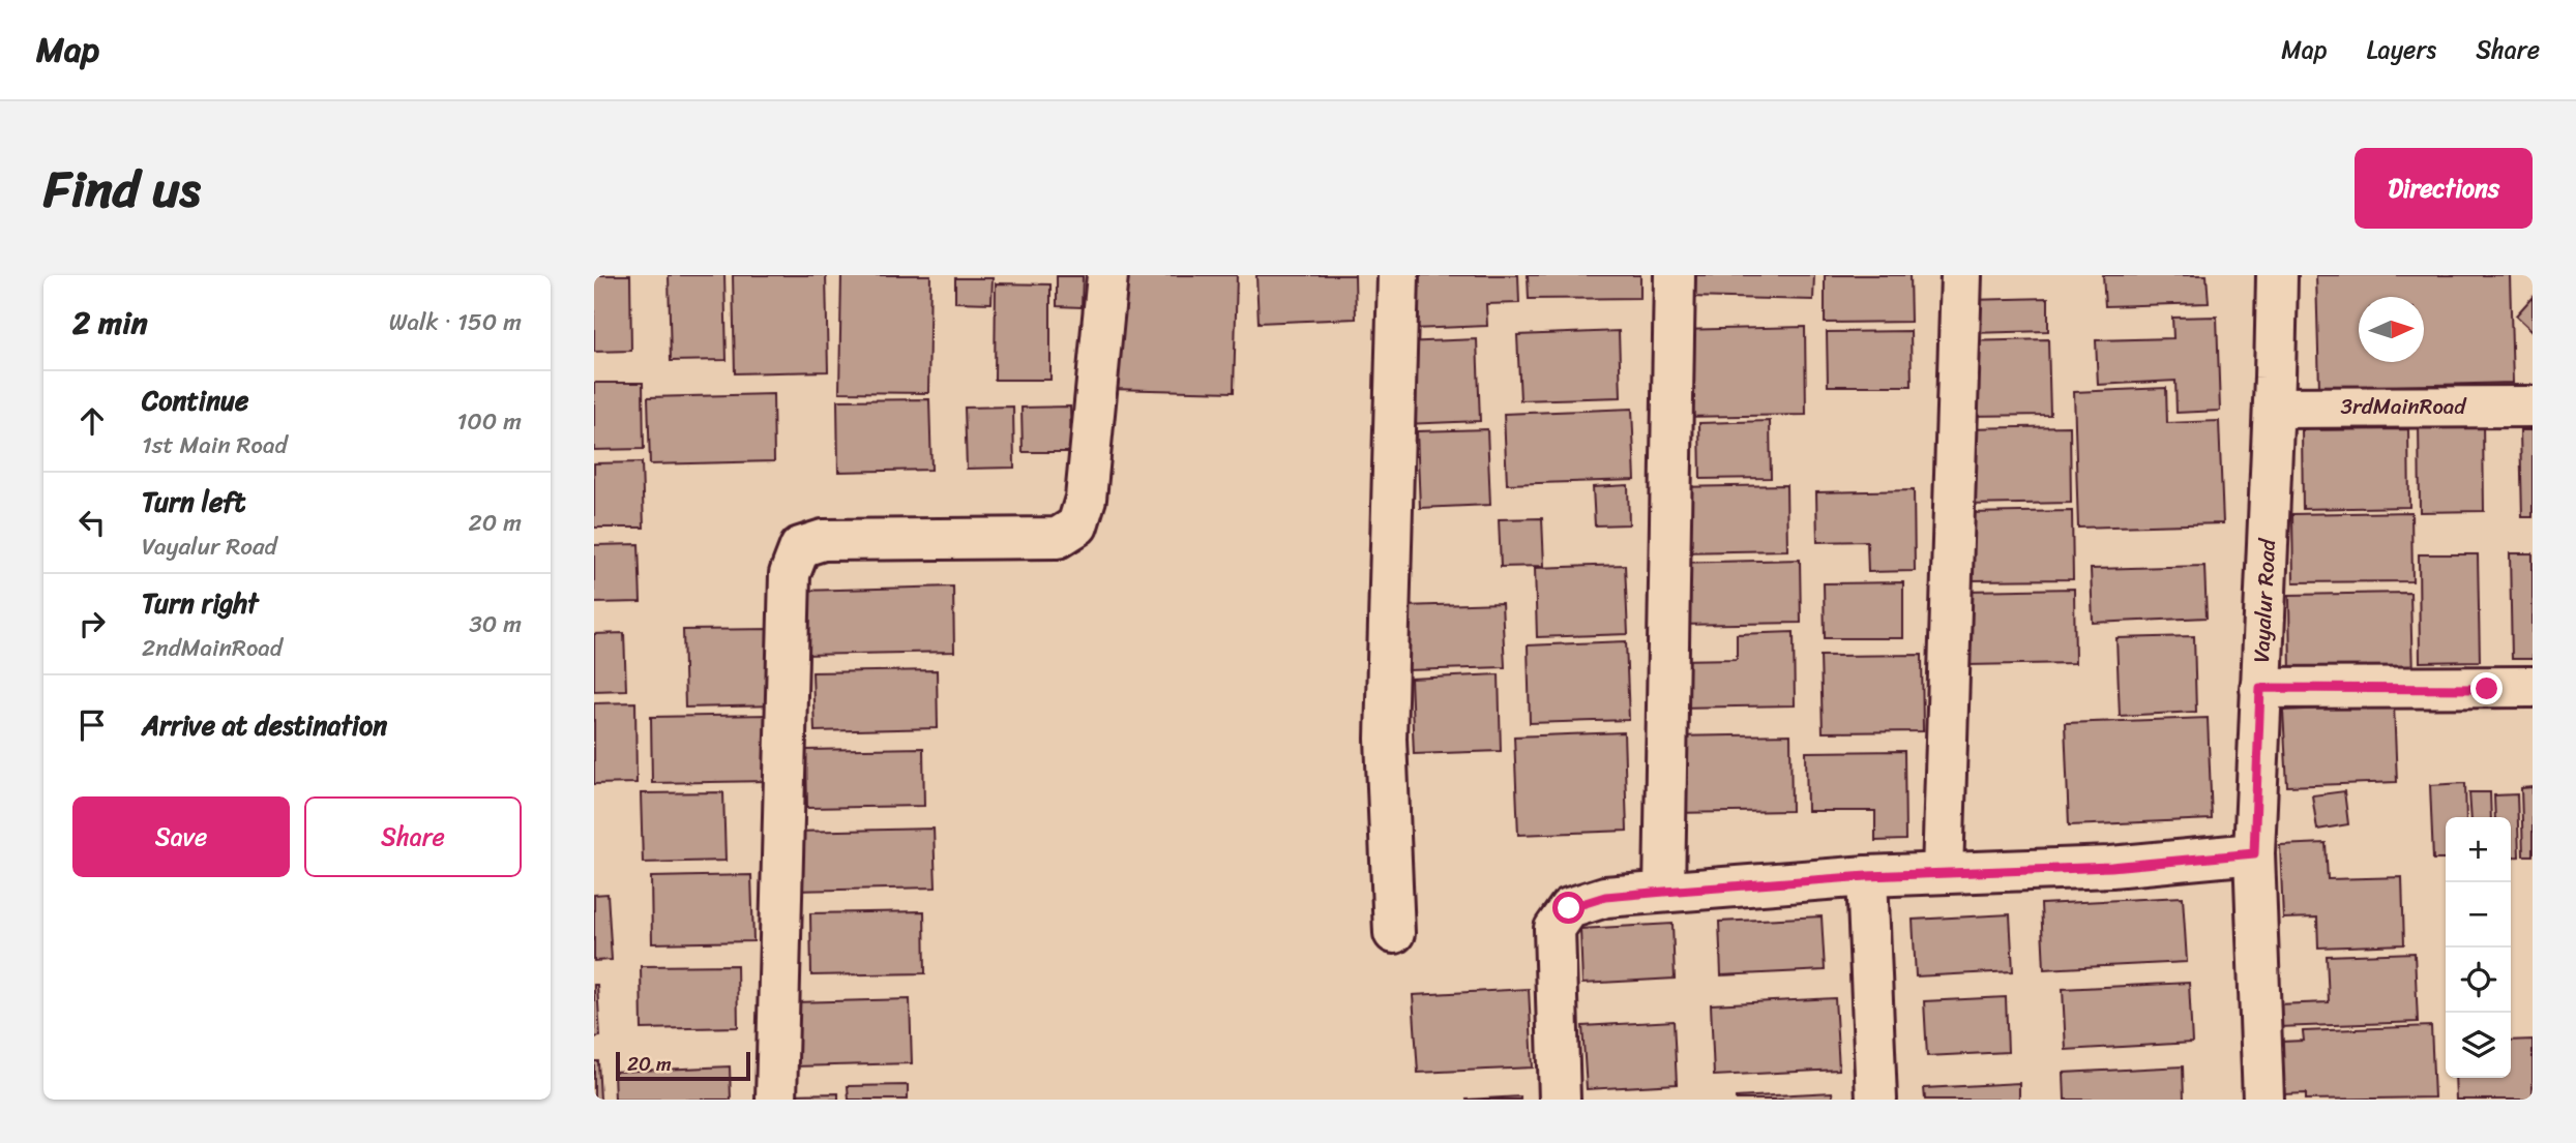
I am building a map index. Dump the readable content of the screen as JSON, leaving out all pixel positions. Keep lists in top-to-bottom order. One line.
{"streets":{"street":["3rdMainRoad","Vayalur Road"]},"crossings":[["3rdMainRoad","Vayalur Road"]],"scale_bar":"20 m","north":"right","page":{"header":"Map","nav":["Map","Layers","Share"],"title":"Find us","buttons":["Directions",["Save","Share"]],"heading":["2 min","Walk · 150 m"],"list":[["Continue","1st Main Road","100 m"],["Turn left","Vayalur Road","20 m"],["Turn right","2ndMainRoad","30 m"],"Arrive at destination"],"map_buttons":["+","−"],"scale":"20 m"}}
